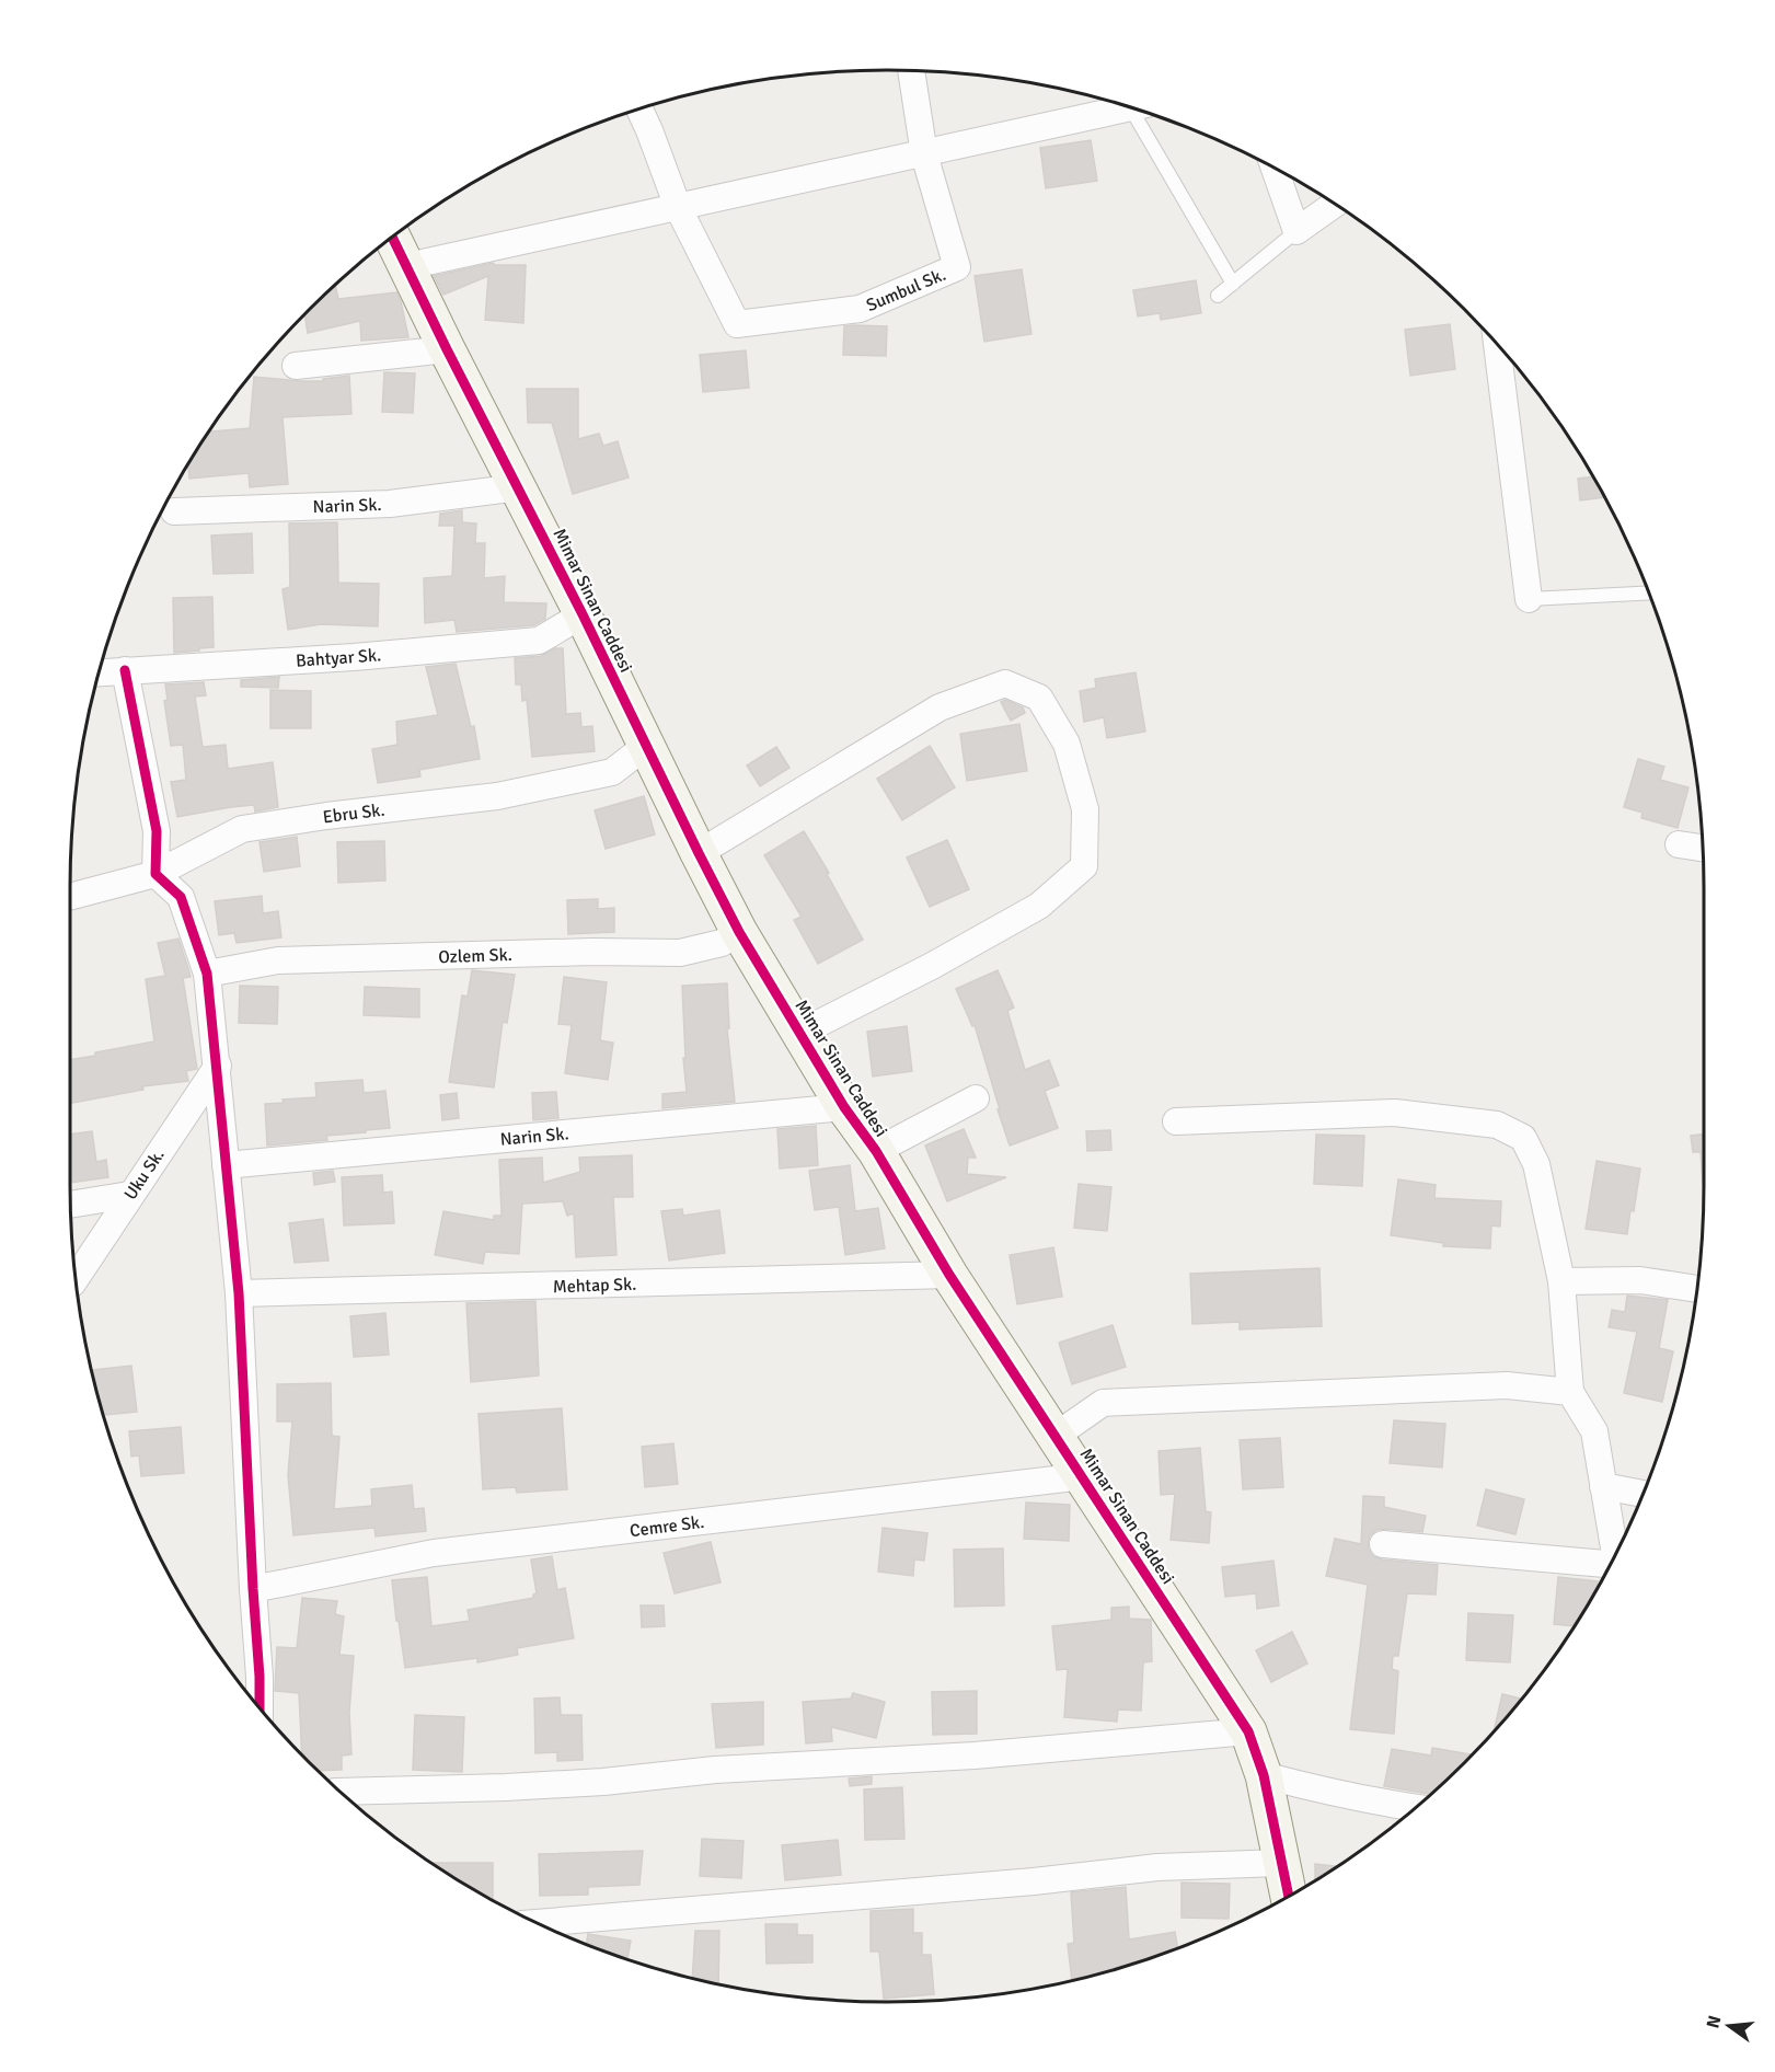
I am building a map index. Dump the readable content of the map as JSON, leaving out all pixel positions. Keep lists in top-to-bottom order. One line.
{"streets":{"street":["Sumbul Sk.","Narin Sk.","Mimar Sinan Caddesi","Bahtyar Sk.","Ebru Sk.","Ozlem Sk.","Uku Sk.","Mehtap Sk.","Cemre Sk."]},"crossings":[["Narin Sk.","Mimar Sinan Caddesi"],["Mimar Sinan Caddesi","Bahtyar Sk."],["Mimar Sinan Caddesi","Ebru Sk."],["Mimar Sinan Caddesi","Ozlem Sk."],["Mimar Sinan Caddesi","Mehtap Sk."],["Mimar Sinan Caddesi","Cemre Sk."]],"north":"left"}
